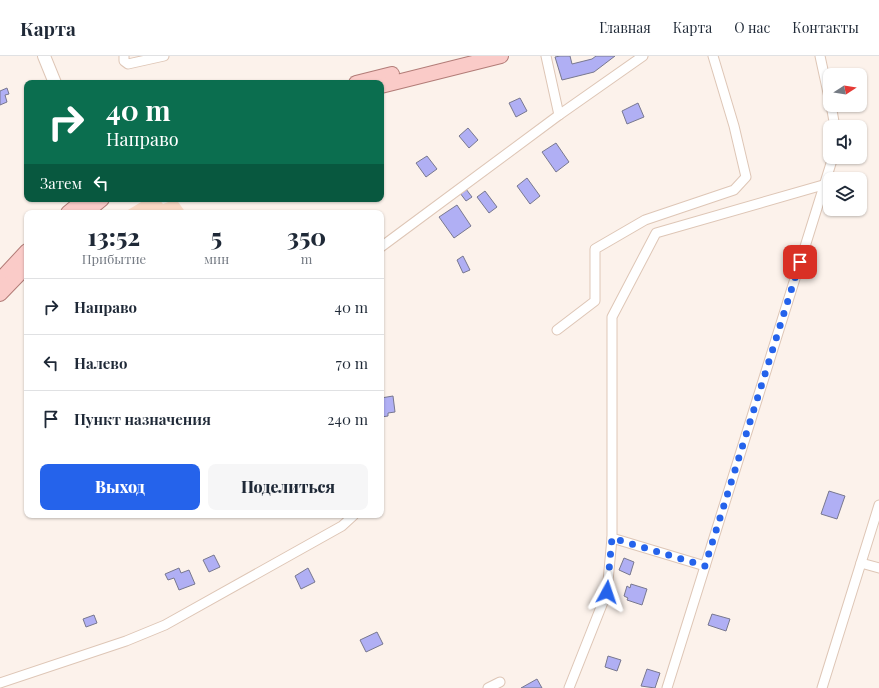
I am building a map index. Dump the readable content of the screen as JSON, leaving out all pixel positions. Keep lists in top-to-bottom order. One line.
{"north":"right","page":{"header":"Карта","nav":["Главная","Карта","О нас","Контакты"],"turn":["40 m","Направо"],"then":"Затем","eta":["13:52","Прибытие","5","мин","350","m"],"list":[{"name":"Направо","value":"40 m"},{"name":"Налево","value":"70 m"},{"name":"Пункт назначения","value":"240 m"}],"buttons":["Выход","Поделиться"]}}
